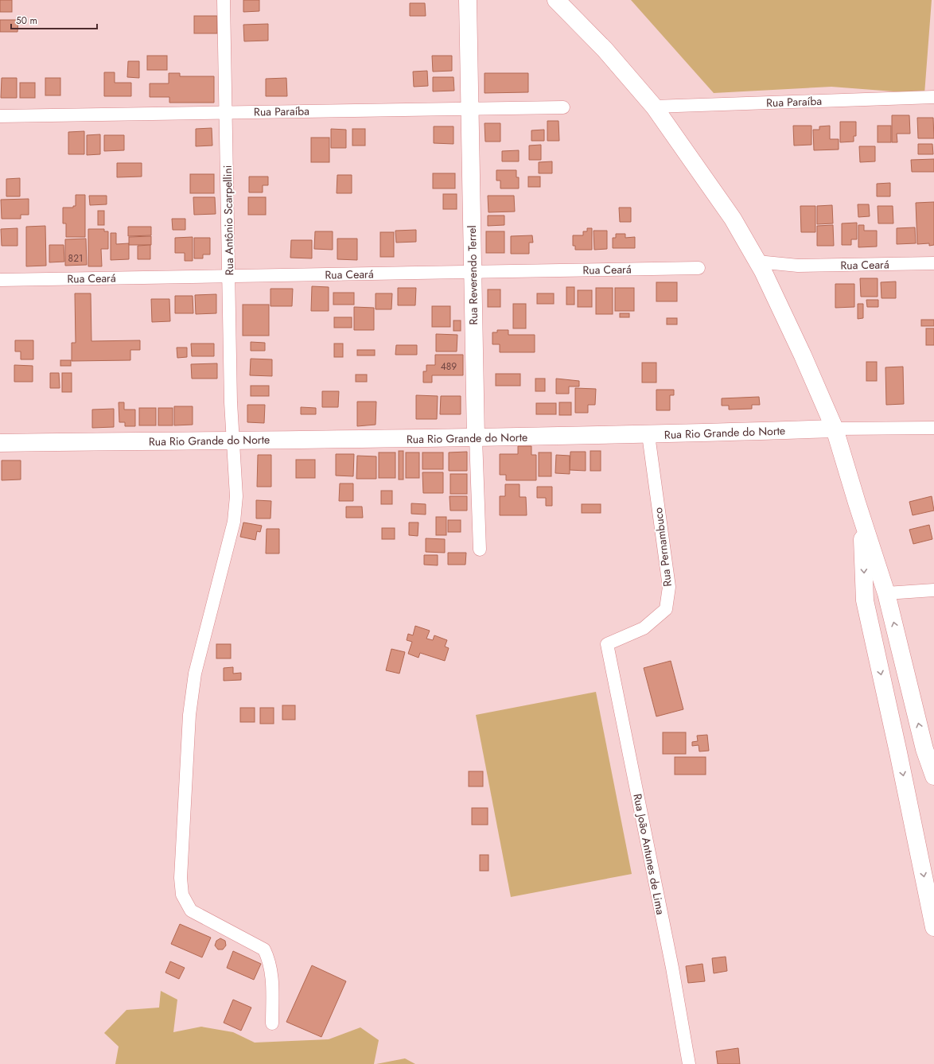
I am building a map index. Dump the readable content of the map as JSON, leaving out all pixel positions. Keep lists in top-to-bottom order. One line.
{"streets":{"main road":["Rua Reverendo Terrel","Rua Rio Grande do Norte"],"street":["Rua Paraíba","Rua Antônio Scarpellini","Rua Ceará","Rua Pernambuco","Rua João Antunes de Lima"]},"crossings":[["Rua Paraíba","Rua Antônio Scarpellini"],["Rua Paraíba","Rua Reverendo Terrel"],["Rua Antônio Scarpellini","Rua Ceará"],["Rua Antônio Scarpellini","Rua Rio Grande do Norte"],["Rua Ceará","Rua Reverendo Terrel"],["Rua Reverendo Terrel","Rua Rio Grande do Norte"],["Rua Rio Grande do Norte","Rua Pernambuco"],["Rua Pernambuco","Rua João Antunes de Lima"]],"house_numbers":["821","489"],"scale_bar":"50 m"}
